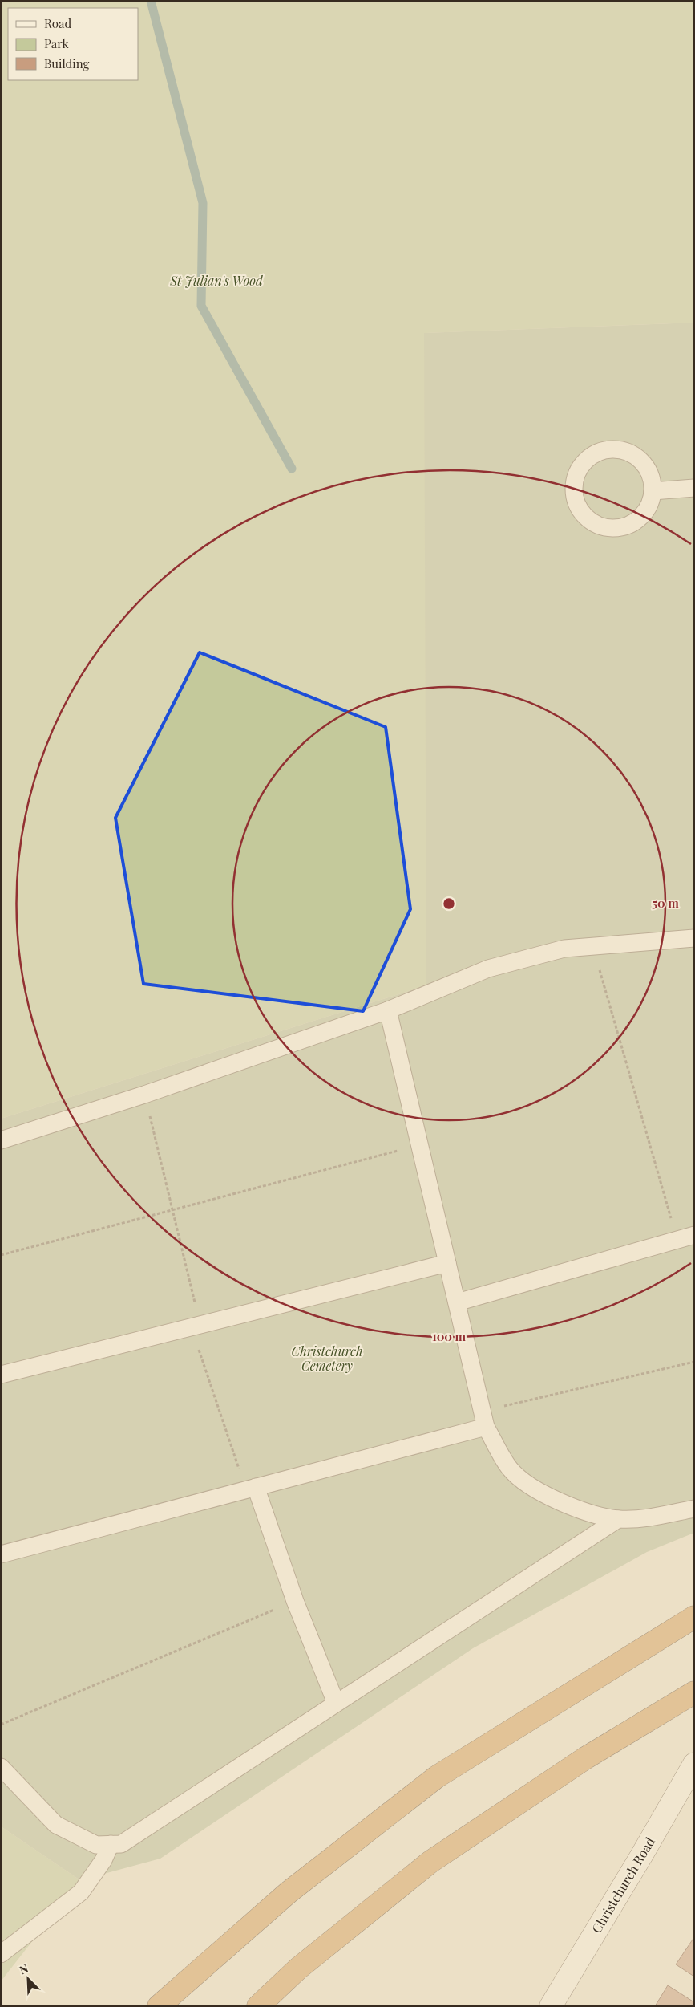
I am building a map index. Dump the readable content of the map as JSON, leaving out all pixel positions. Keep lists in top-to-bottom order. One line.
{"streets":{"street":["Christchurch Road"]},"parks":["St Julian's Wood","Christchurch Cemetery"],"legend":["Road","Park","Building"],"north":"top left","rings":["50 m","100 m"]}
